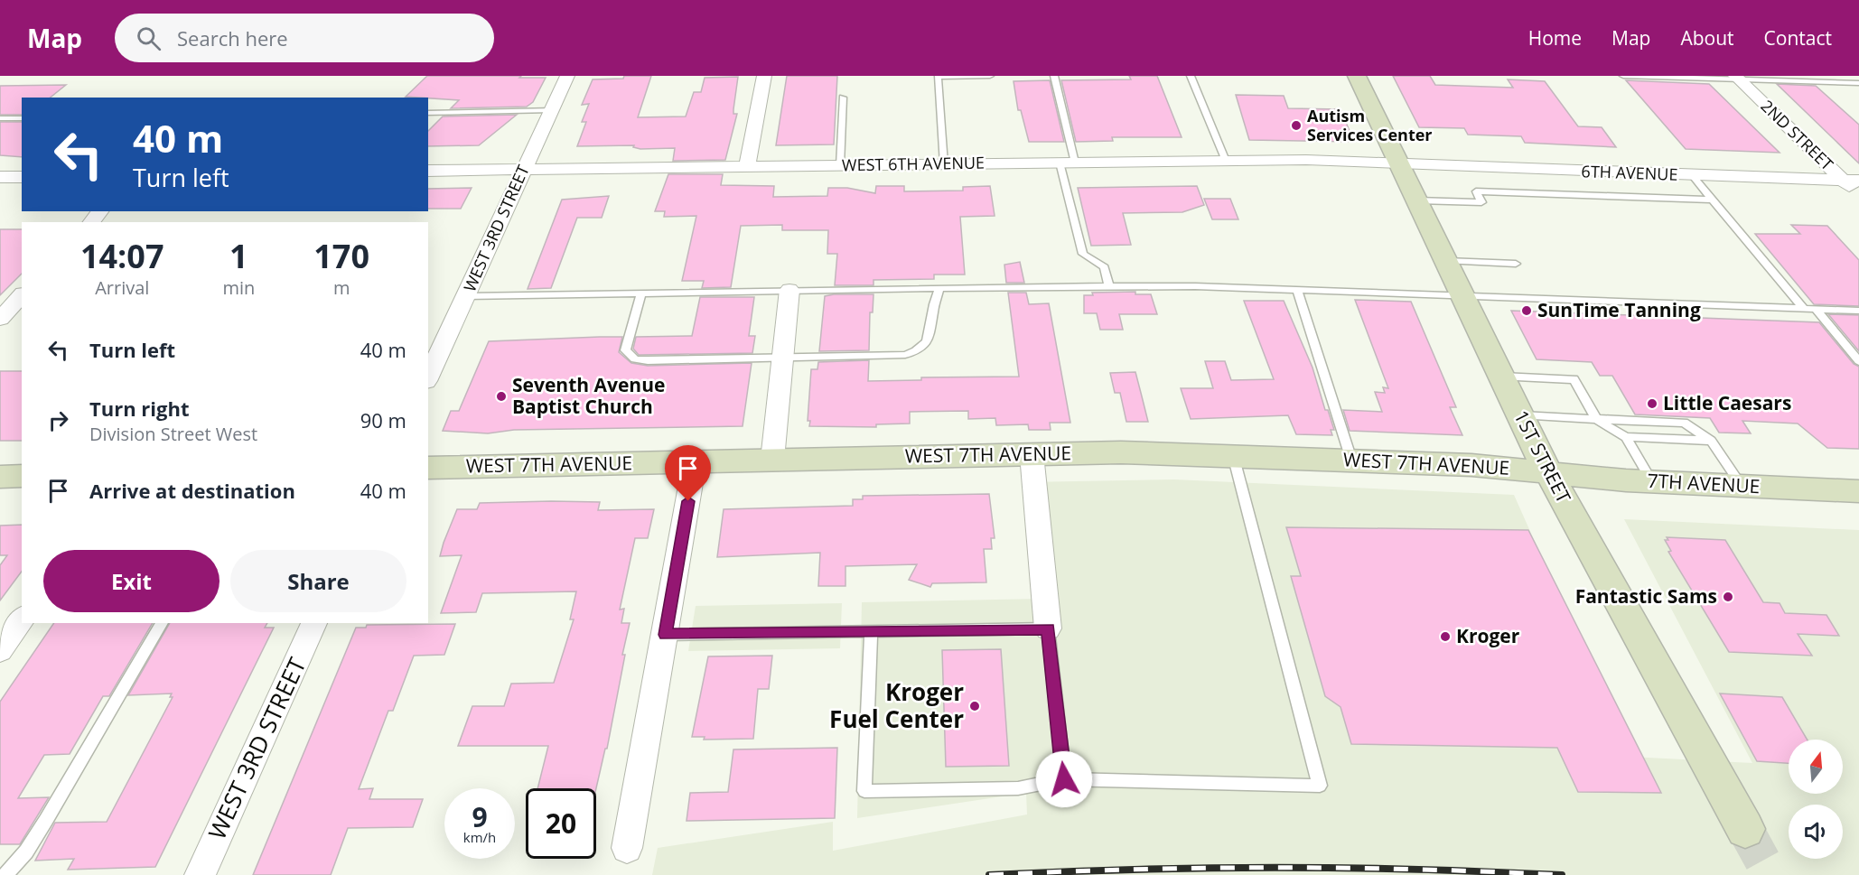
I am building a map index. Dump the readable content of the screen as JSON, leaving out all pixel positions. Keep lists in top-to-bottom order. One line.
{"streets":{"street":["2ND STREET","WEST 6TH AVENUE","6TH AVENUE","WEST 3RD STREET","WEST 7TH AVENUE","1ST STREET","7TH AVENUE"]},"crossings":[["2ND STREET","6TH AVENUE"],["WEST 6TH AVENUE","6TH AVENUE"],["WEST 6TH AVENUE","WEST 3RD STREET"],["WEST 6TH AVENUE","1ST STREET"],["6TH AVENUE","1ST STREET"],["WEST 7TH AVENUE","1ST STREET"],["WEST 7TH AVENUE","7TH AVENUE"],["1ST STREET","7TH AVENUE"]],"places":["Autism Services Center","SunTime Tanning","Seventh Avenue Baptist Church","Little Caesars","Fantastic Sams","Kroger","Kroger Fuel Center"],"north":"top","page":{"header":"Map","search":"Search here","nav":["Home","Map","About","Contact"],"turn":["40 m","Turn left"],"eta":["14:07","Arrival","1","min","170","m"],"list":[{"name":"Turn left","value":"40 m"},{"name":"Turn right","note":"Division Street West","value":"90 m"},{"name":"Arrive at destination","value":"40 m"}],"buttons":["Exit","Share"],"speed":"9 km/h","limit":"20"}}
